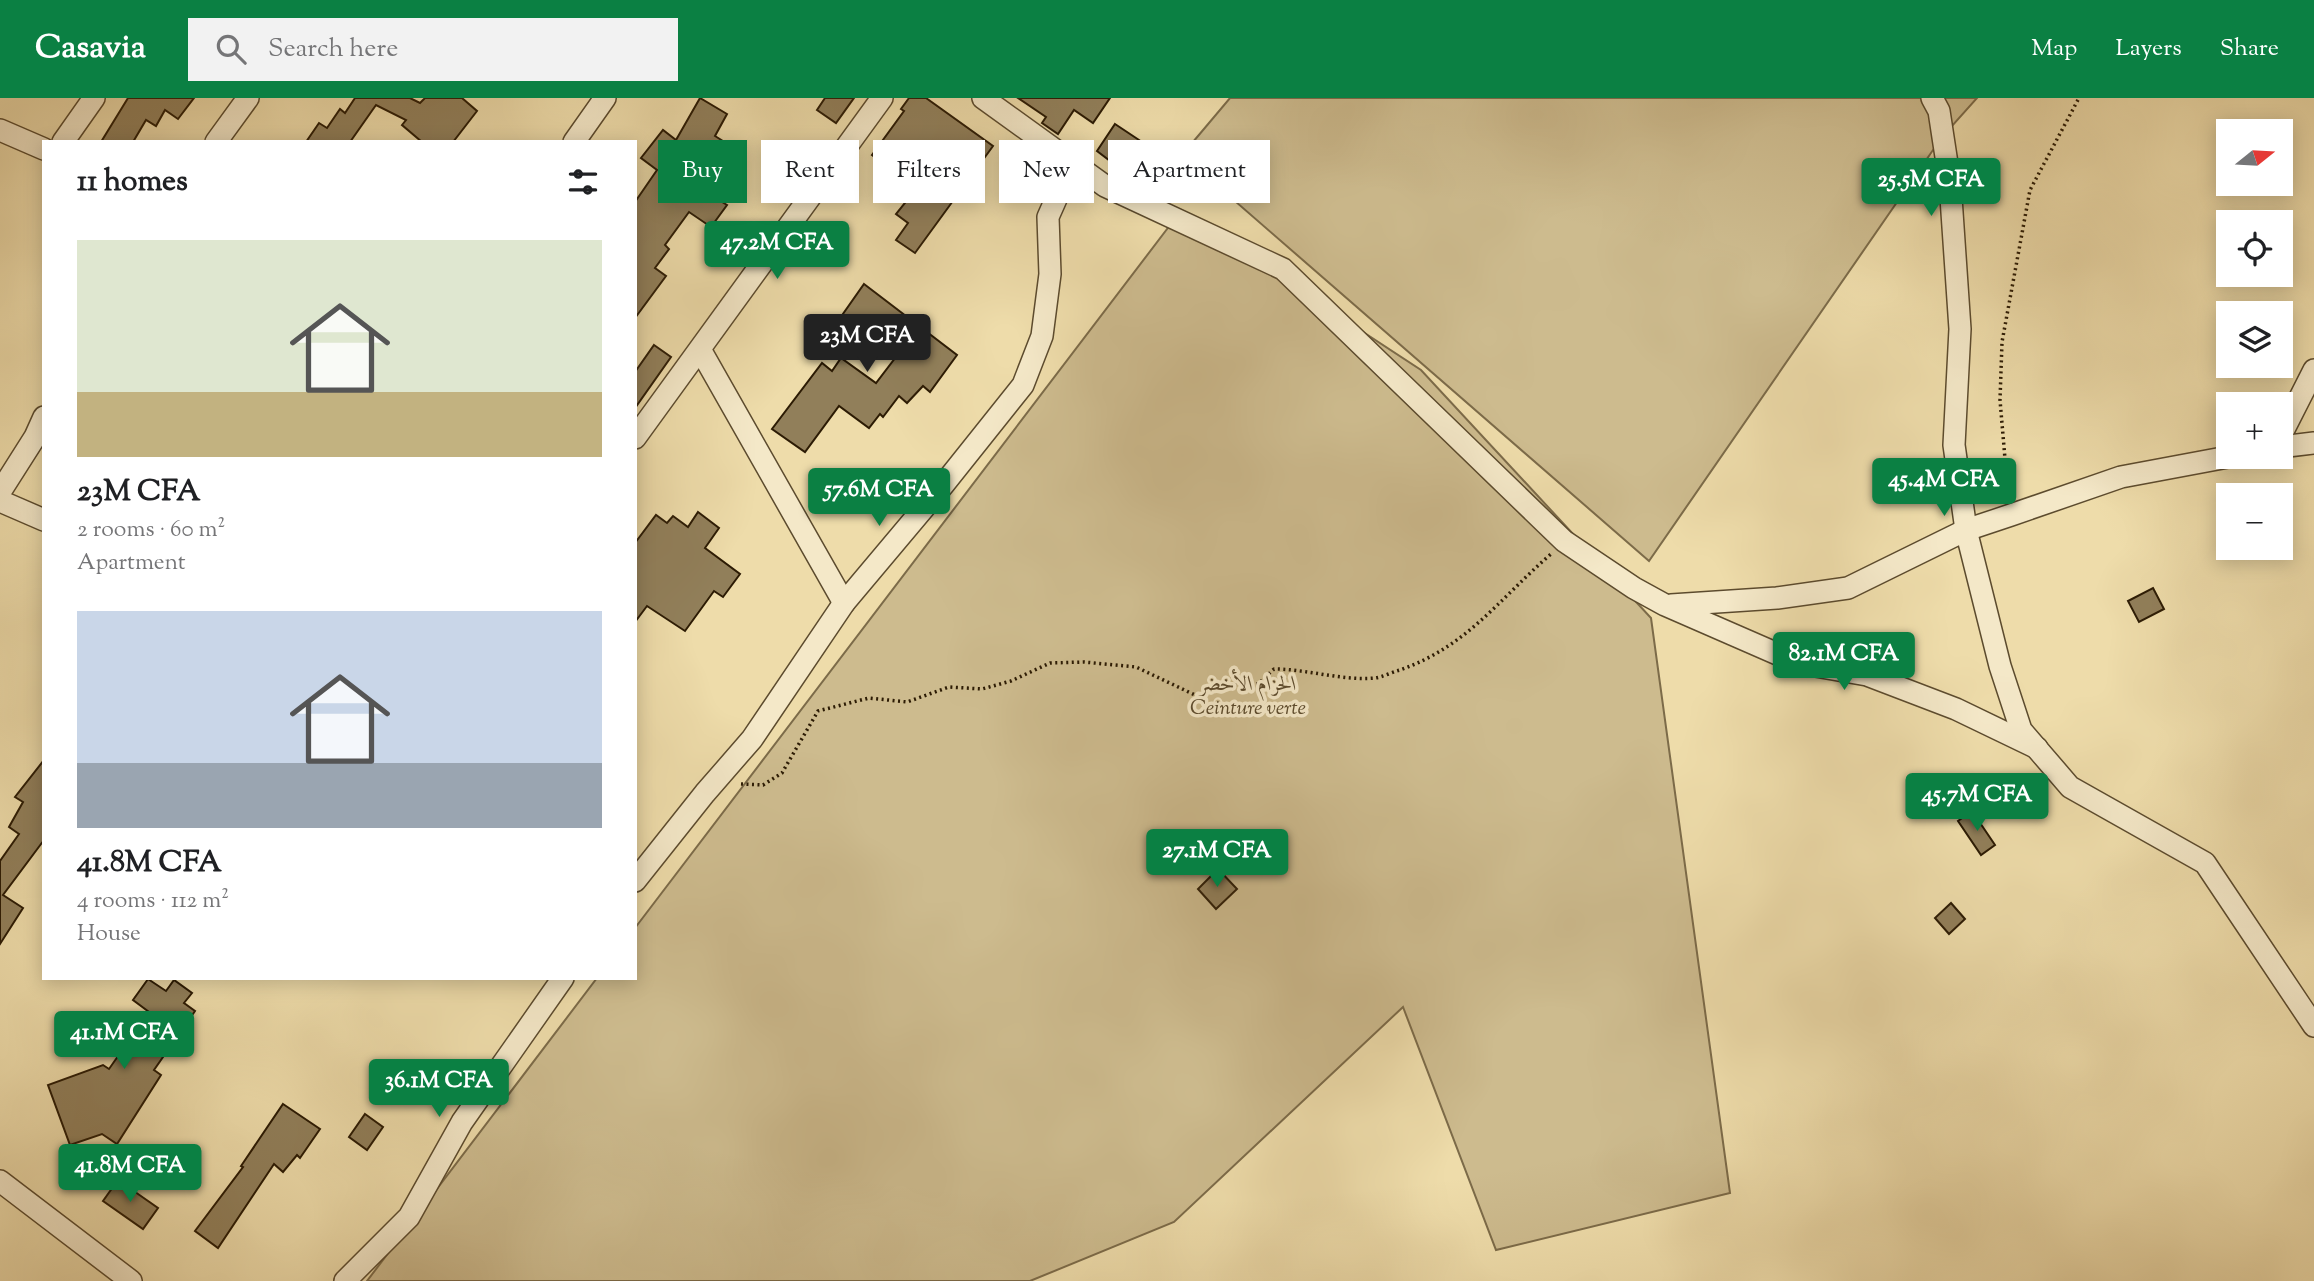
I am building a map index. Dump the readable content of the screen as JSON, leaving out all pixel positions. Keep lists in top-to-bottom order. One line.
{"parks":["الحزام الأخضر Ceinture verte"],"north":"right","page":{"header":"Casavia","search":"Search here","nav":["Map","Layers","Share"],"map_buttons":["+","−"],"chip":["Buy","Rent","Filters","New","Apartment"],"heading":"11 homes","price":["25.5M CFA","47.2M CFA","23M CFA","45.4M CFA","57.6M CFA","82.1M CFA","45.7M CFA","27.1M CFA","41.1M CFA","36.1M CFA","41.8M CFA"],"list":[{"name":"23M CFA","note":"2 rooms · 60 m² · Apartment"},{"name":"41.8M CFA","note":"4 rooms · 112 m² · House"}]}}
